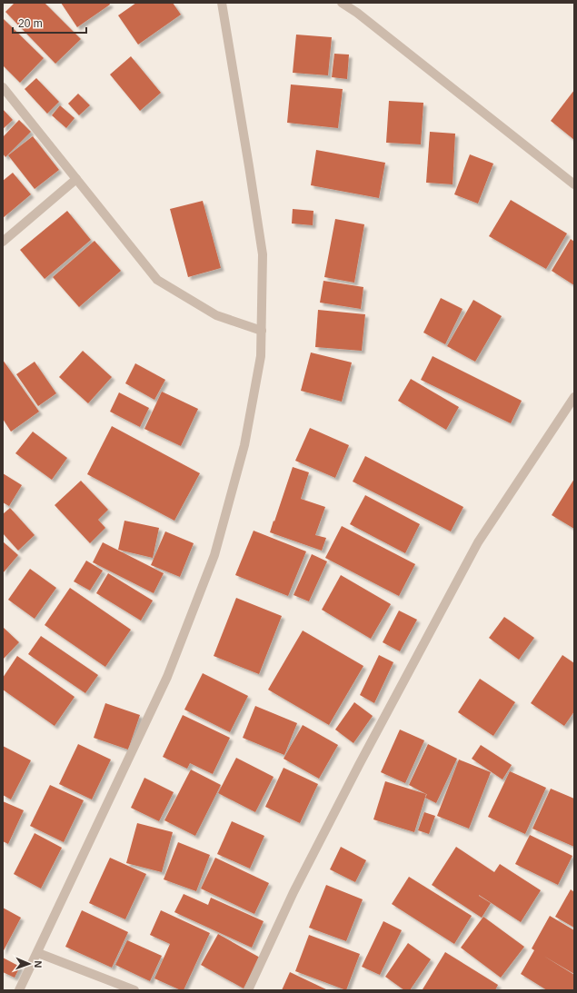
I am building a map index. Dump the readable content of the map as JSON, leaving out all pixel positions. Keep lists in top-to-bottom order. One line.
{"scale_bar":"20 m","north":"right"}
